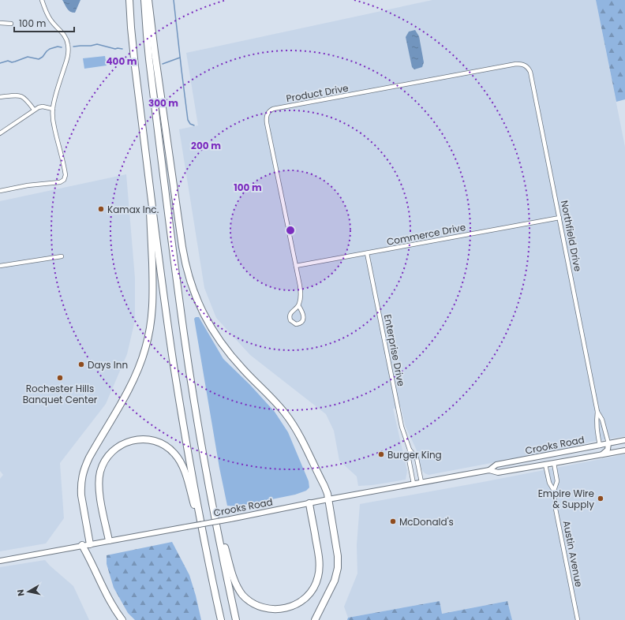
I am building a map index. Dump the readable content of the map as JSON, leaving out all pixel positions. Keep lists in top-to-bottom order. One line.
{"streets":{"main road":["Crooks Road"],"street":["Product Drive","Commerce Drive","Northfield Drive","Enterprise Drive","Austin Avenue"]},"crossings":[["Product Drive","Commerce Drive"],["Product Drive","Northfield Drive"],["Commerce Drive","Northfield Drive"],["Commerce Drive","Enterprise Drive"],["Northfield Drive","Crooks Road"],["Enterprise Drive","Crooks Road"],["Crooks Road","Austin Avenue"]],"places":["Kamax Inc.","Days Inn","Rochester Hills Banquet Center","Burger King","Empire Wire & Supply","McDonald's"],"scale_bar":"100 m","north":"left","rings":["400 m","300 m","200 m","100 m"]}
